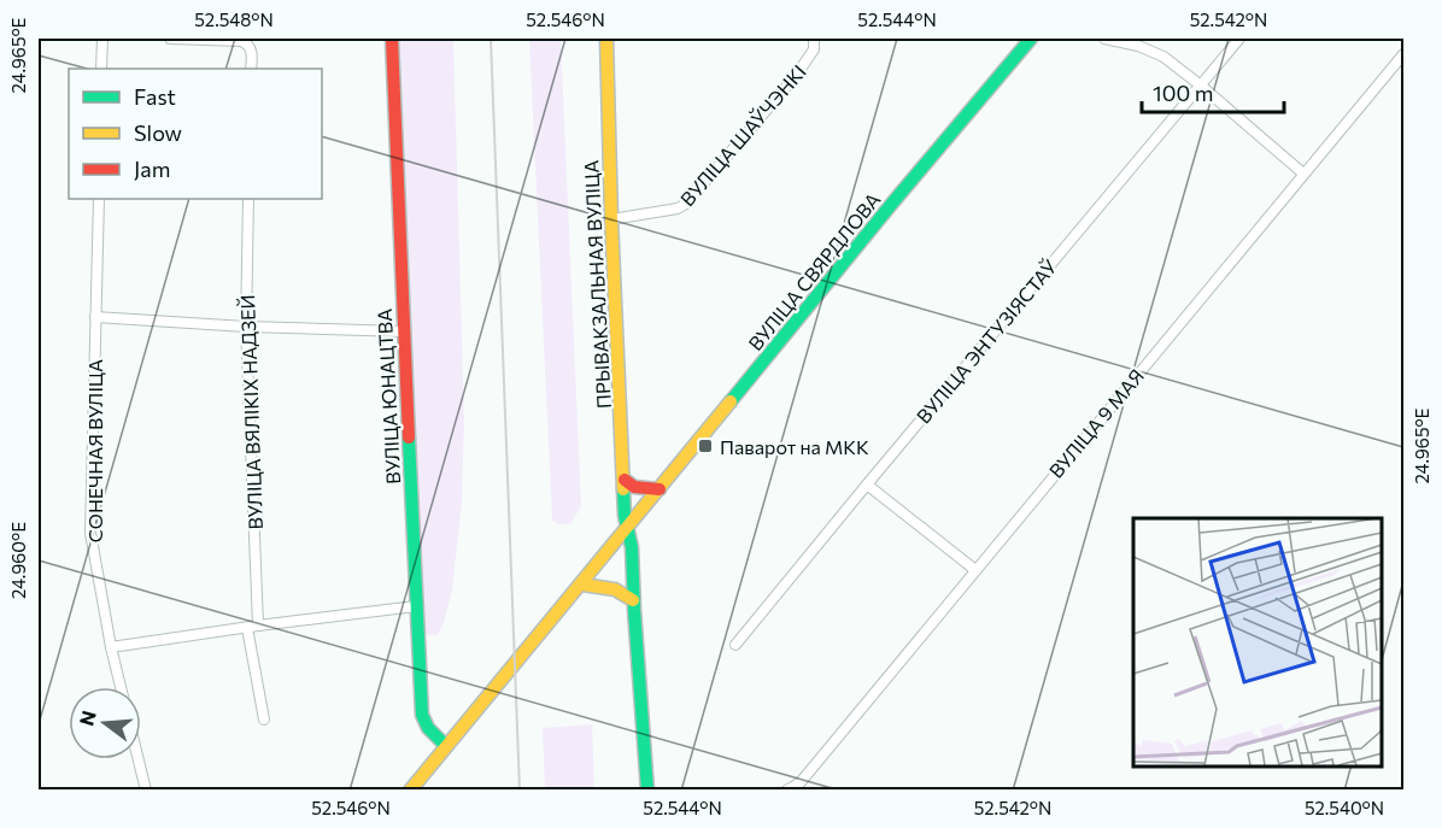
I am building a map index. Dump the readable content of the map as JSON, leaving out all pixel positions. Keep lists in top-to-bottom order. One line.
{"streets":{"street":["ВУЛІЦА ШАЎЧЭНКІ","ВУЛІЦА СВЯРДЛОВА","ПРЫВАКЗАЛЬНАЯ ВУЛІЦА","ВУЛІЦА ЭНТУЗІЯСТАЎ","ВУЛІЦА ЮНАЦТВА","ВУЛІЦА ВЯЛІКІХ НАДЗЕЙ","ВУЛІЦА 9 МАЯ","СОНЕЧНАЯ ВУЛІЦА"]},"crossings":[["ВУЛІЦА ШАЎЧЭНКІ","ПРЫВАКЗАЛЬНАЯ ВУЛІЦА"],["ВУЛІЦА СВЯРДЛОВА","ПРЫВАКЗАЛЬНАЯ ВУЛІЦА"],["ВУЛІЦА СВЯРДЛОВА","ВУЛІЦА ЮНАЦТВА"]],"places":{"transit":["Паварот на МКК"]},"legend":["Fast","Slow","Jam"],"scale_bar":"100 m","north":"left","coordinates":["52.548°N","52.546°N","52.544°N","52.542°N","24.965°E","24.960°E","52.540°N"]}
